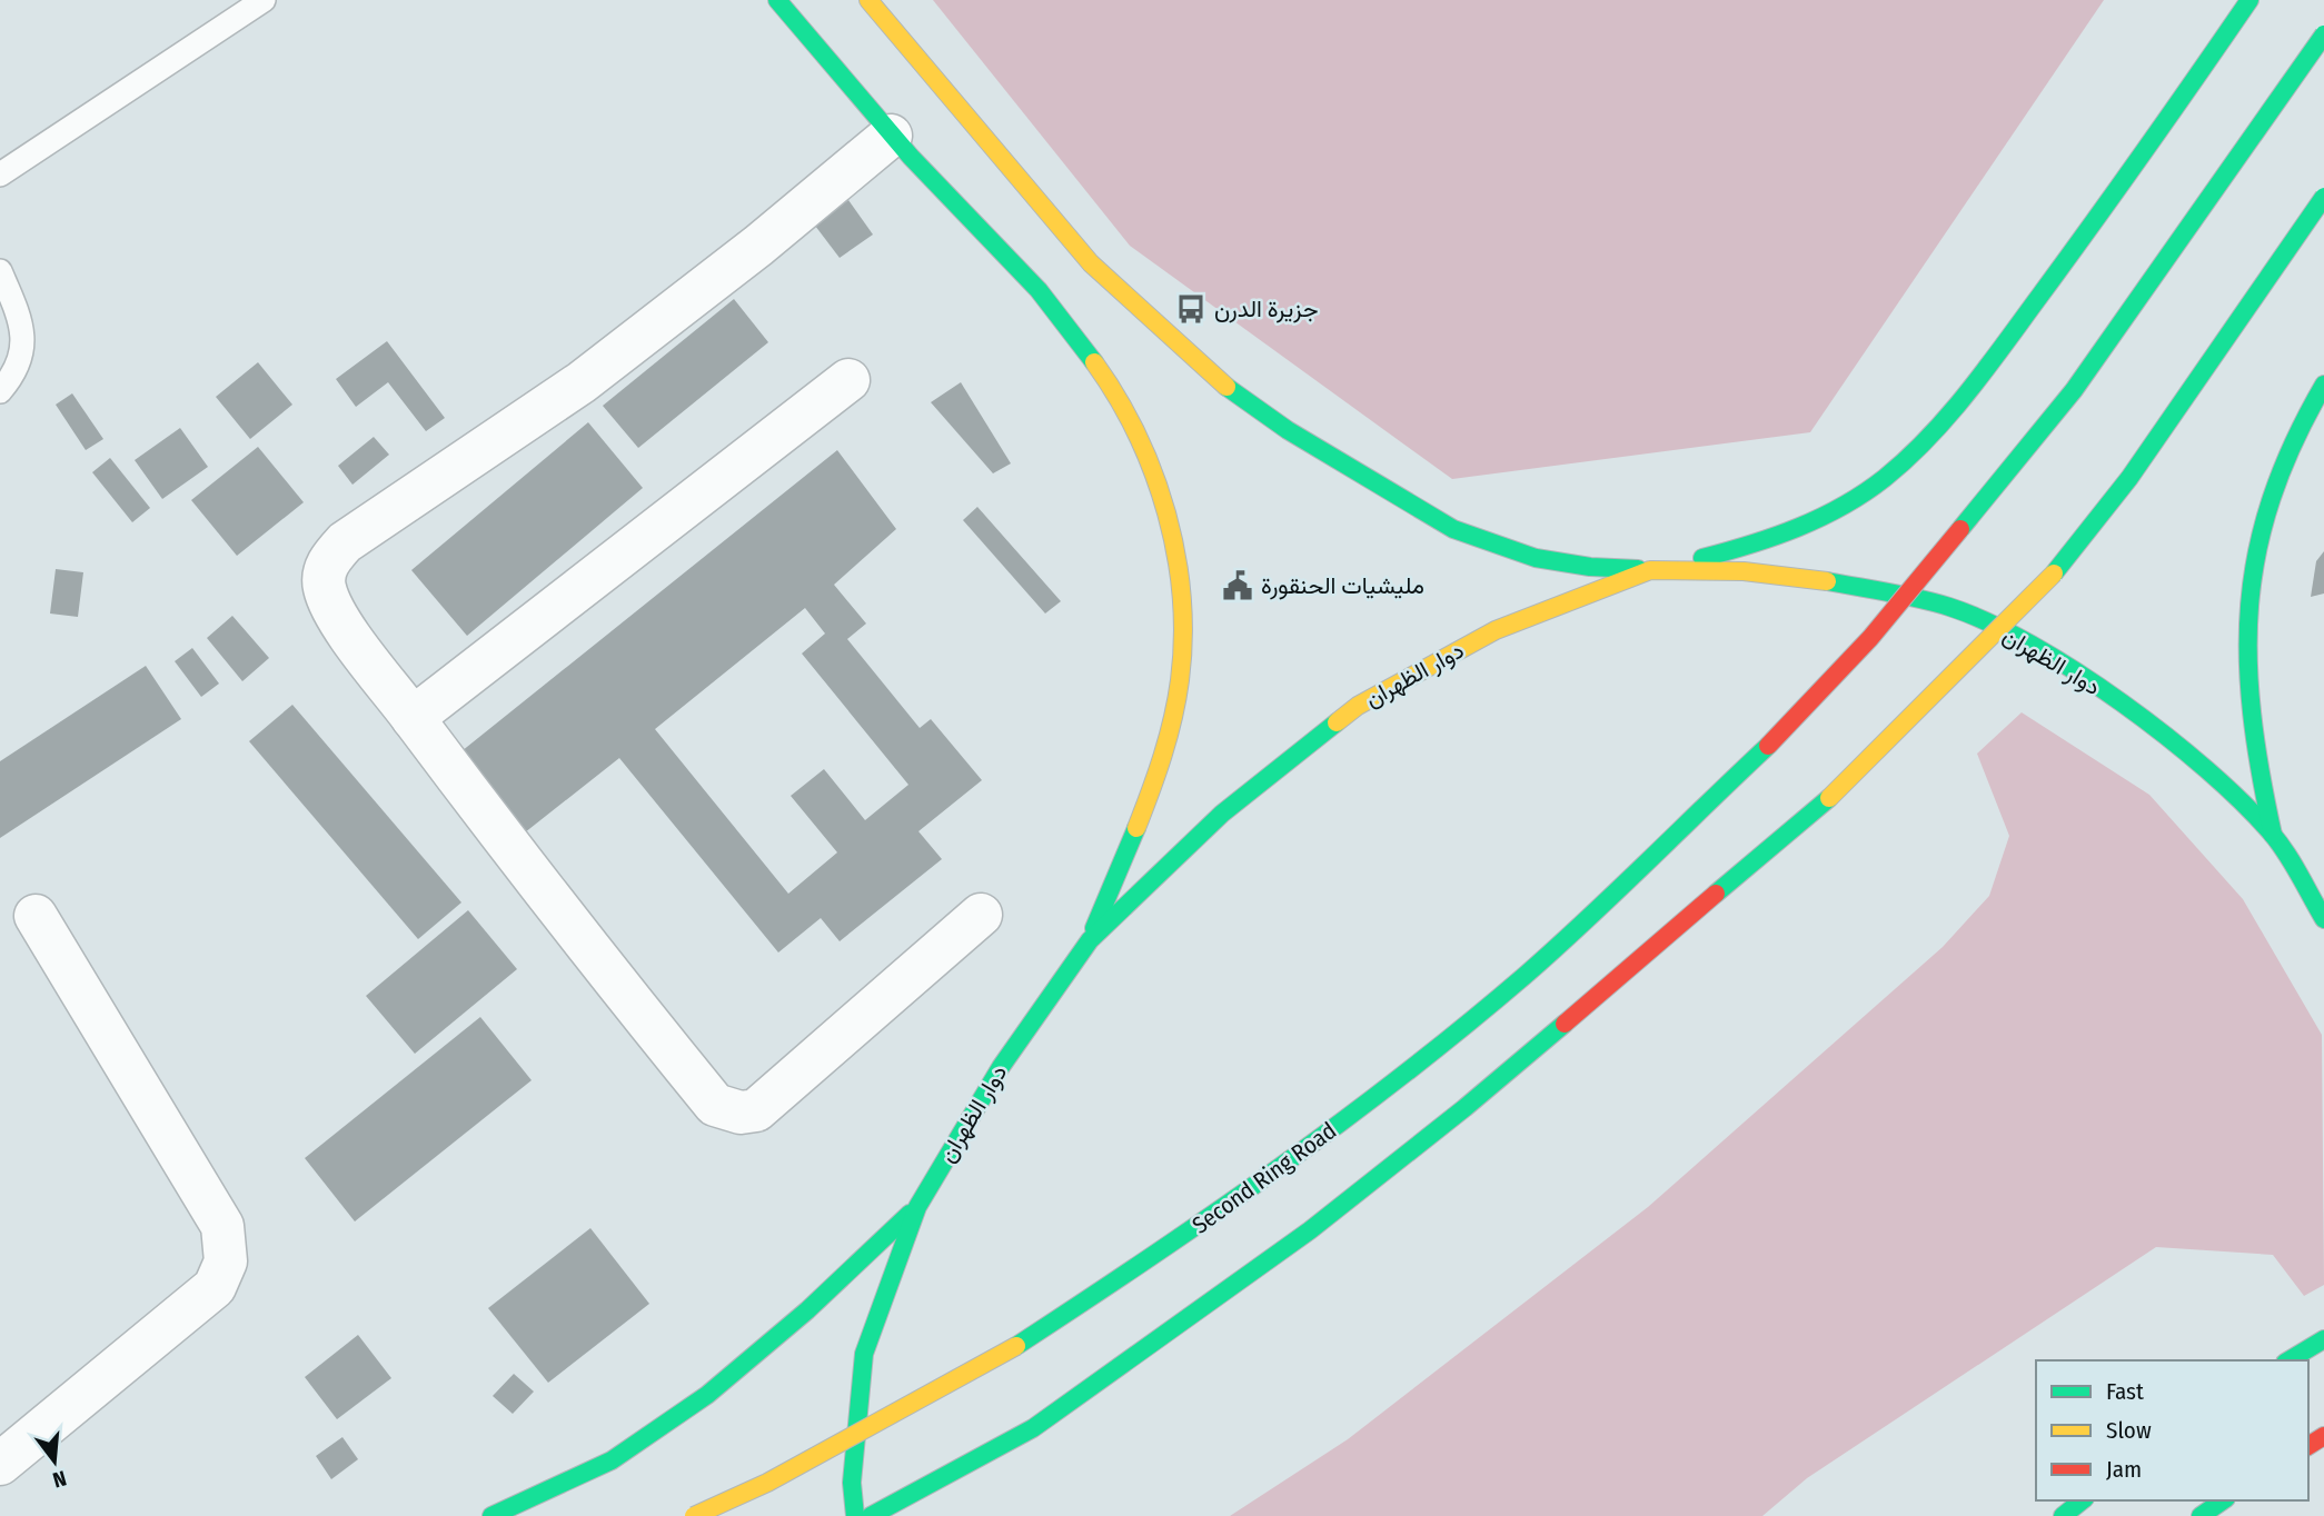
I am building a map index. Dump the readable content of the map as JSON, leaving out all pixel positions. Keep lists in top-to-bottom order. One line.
{"streets":{"highway":["دوار الظهران","Second Ring Road"]},"places":{"bus stop":["جزيرة الدرن"],"public building":["مليشيات الحنقورة"]},"legend":["Fast","Slow","Jam"],"north":"bottom"}
